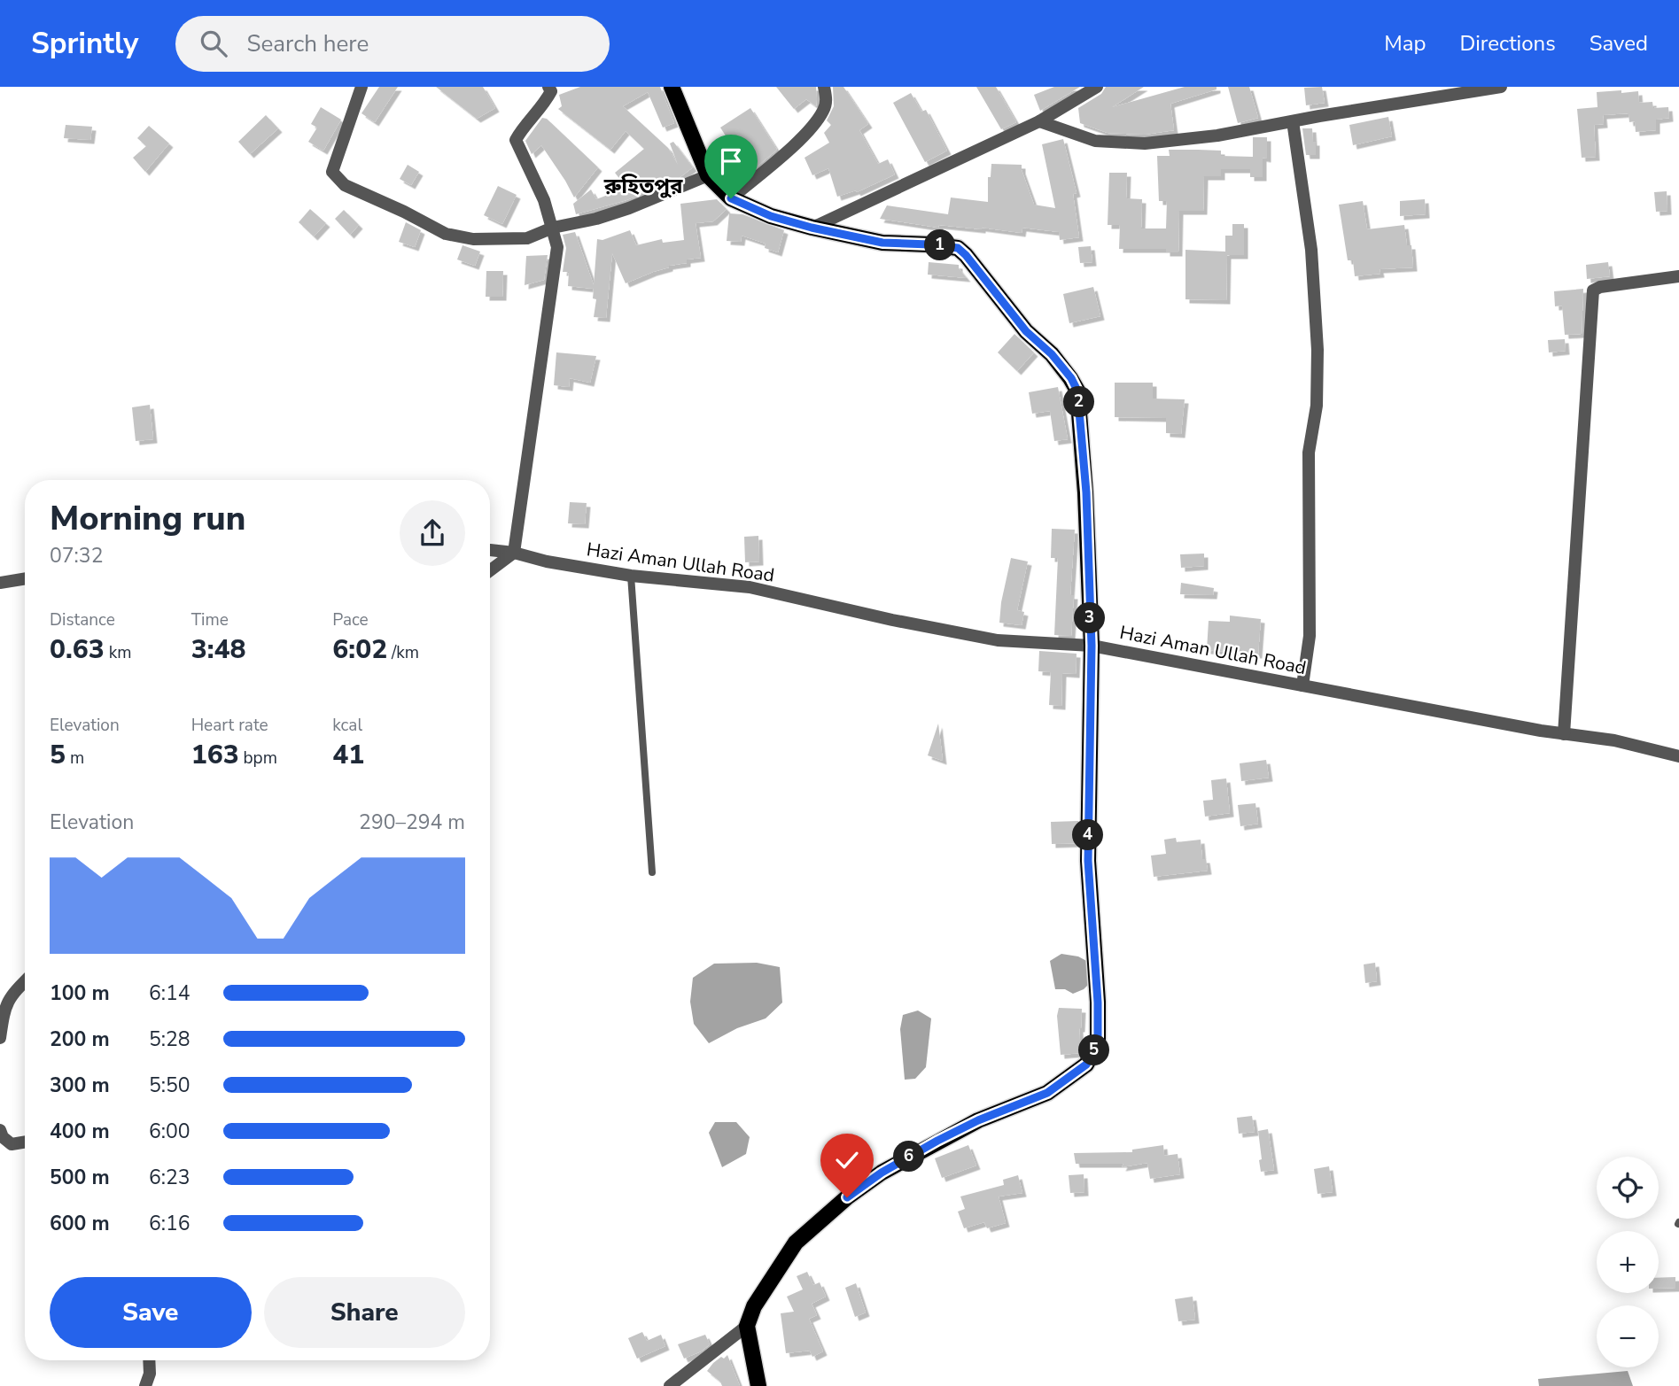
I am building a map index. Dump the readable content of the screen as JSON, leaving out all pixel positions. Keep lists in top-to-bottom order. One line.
{"streets":{"street":["Hazi Aman Ullah Road"]},"districts":["রুহিতপুর"],"page":{"header":"Sprintly","search":"Search here","nav":["Map","Directions","Saved"],"pins":["1","2","3","4","5","6"],"heading":["Morning run","07:32"],"stats":[["Distance","0.63 km"],["Time","3:48"],["Pace","6:02 /km"],["Elevation","5 m"],["Heart rate","163 bpm"],["kcal","41"]],"chart":["Elevation","290–294 m"],"list":[{"name":"100 m","note":"6:14"},{"name":"200 m","note":"5:28"},{"name":"300 m","note":"5:50"},{"name":"400 m","note":"6:00"},{"name":"500 m","note":"6:23"},{"name":"600 m","note":"6:16"}],"map_buttons":["+","−"],"buttons":["Save","Share"]}}
